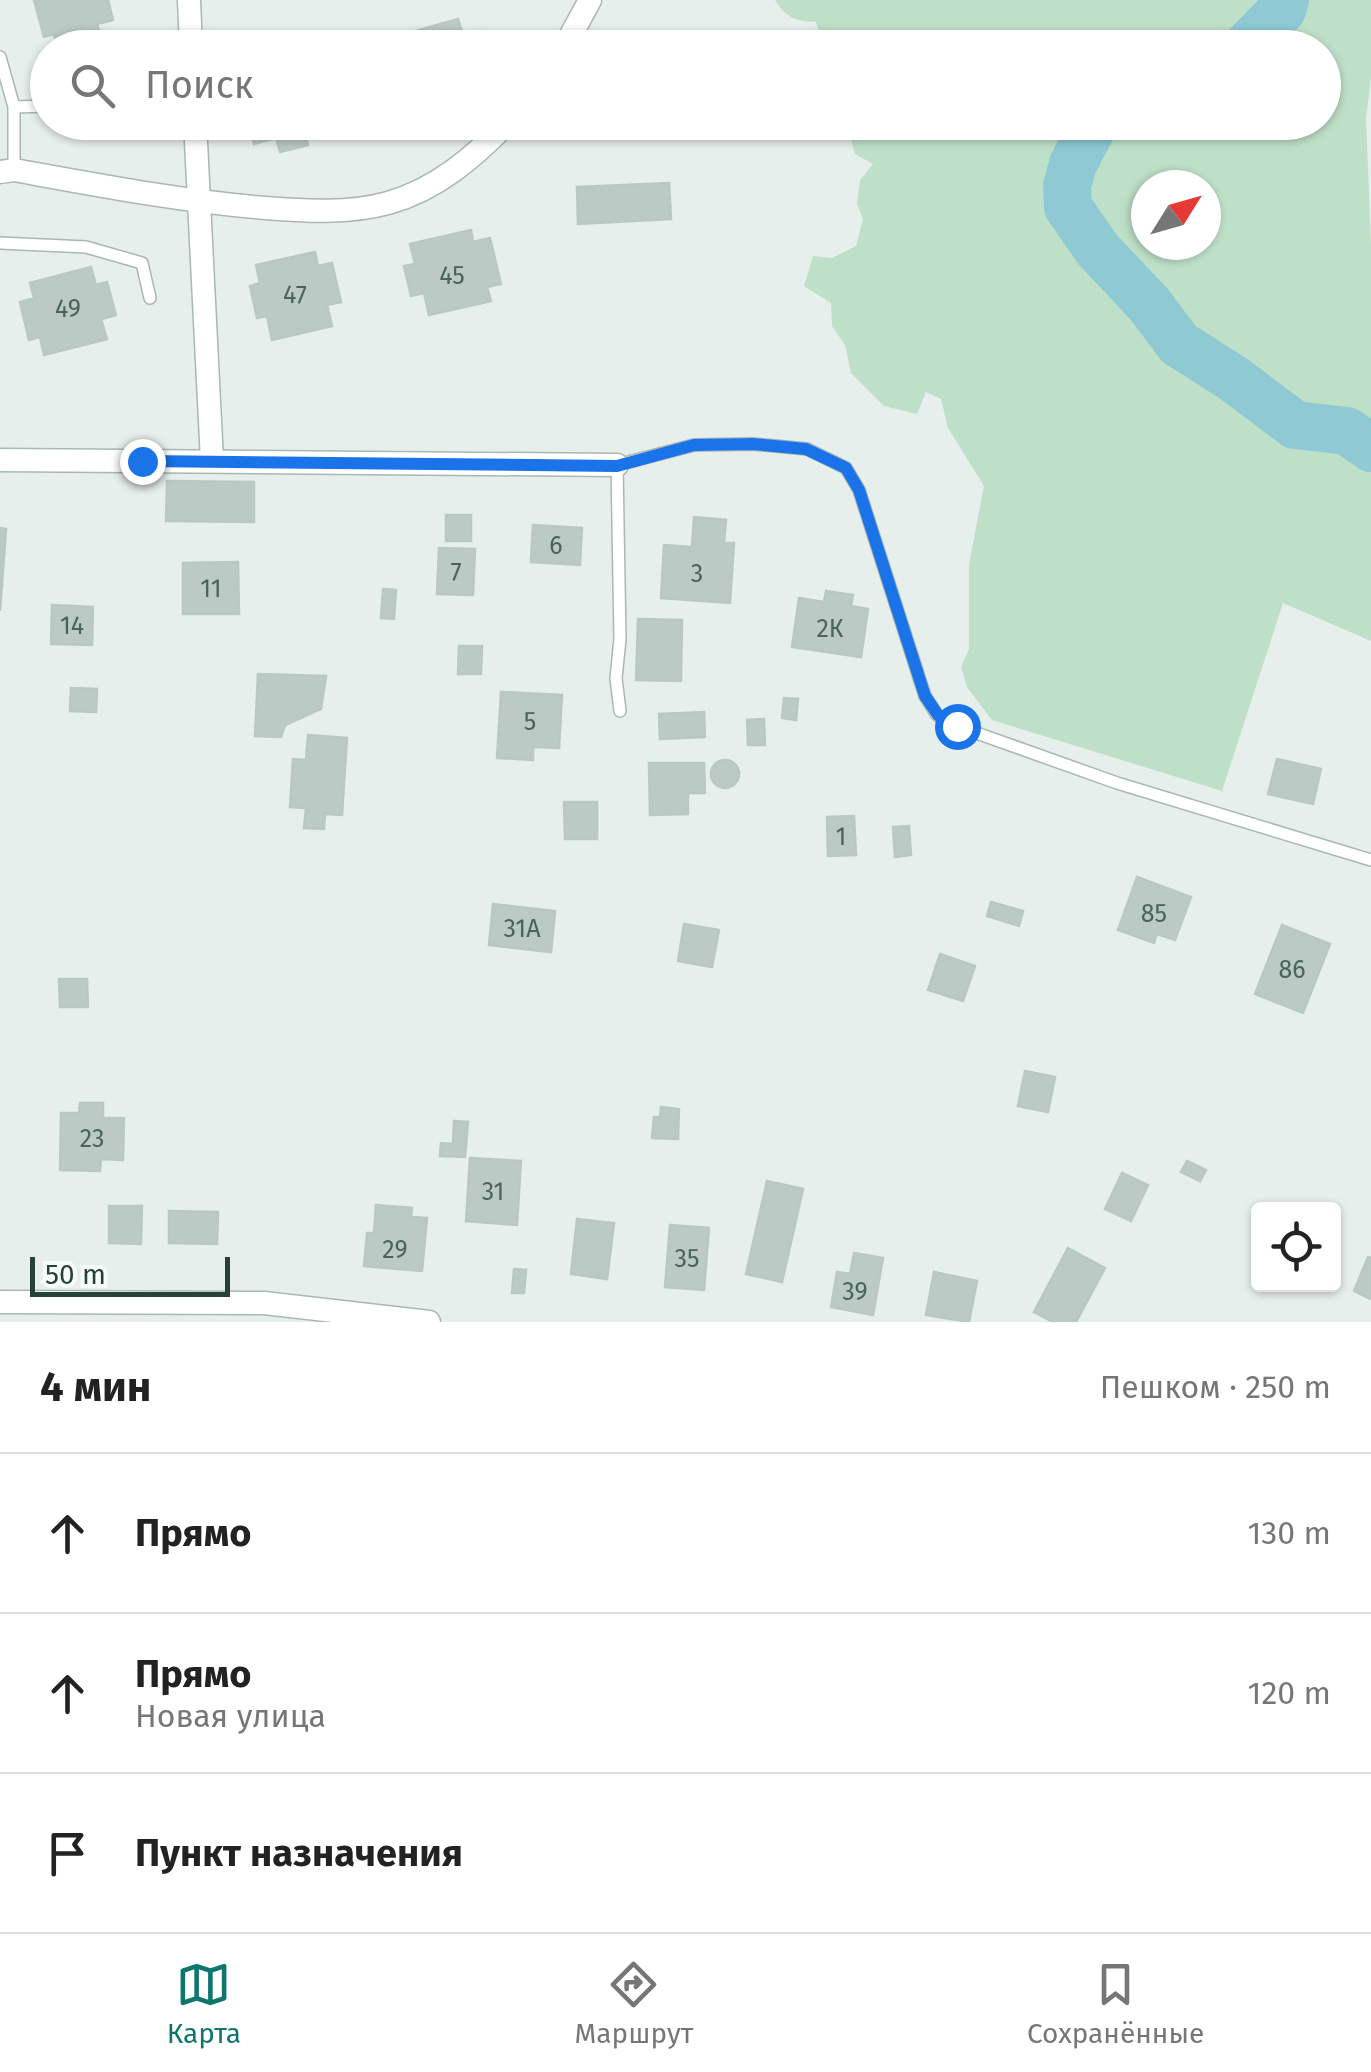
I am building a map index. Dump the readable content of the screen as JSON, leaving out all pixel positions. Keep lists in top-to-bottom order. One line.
{"house_numbers":["45","47","49","6","7","3","11","14","2К","5","1","85","31А","86","23","31","29","35","39"],"scale_bar":"50 m","north":"top right","page":{"search":"Поиск","scale":"50 m","heading":["4 мин","Пешком · 250 m"],"list":[["Прямо","130 m"],["Прямо","Новая улица","120 m"],"Пункт назначения"],"nav":["Карта","Маршрут","Сохранённые"]}}
